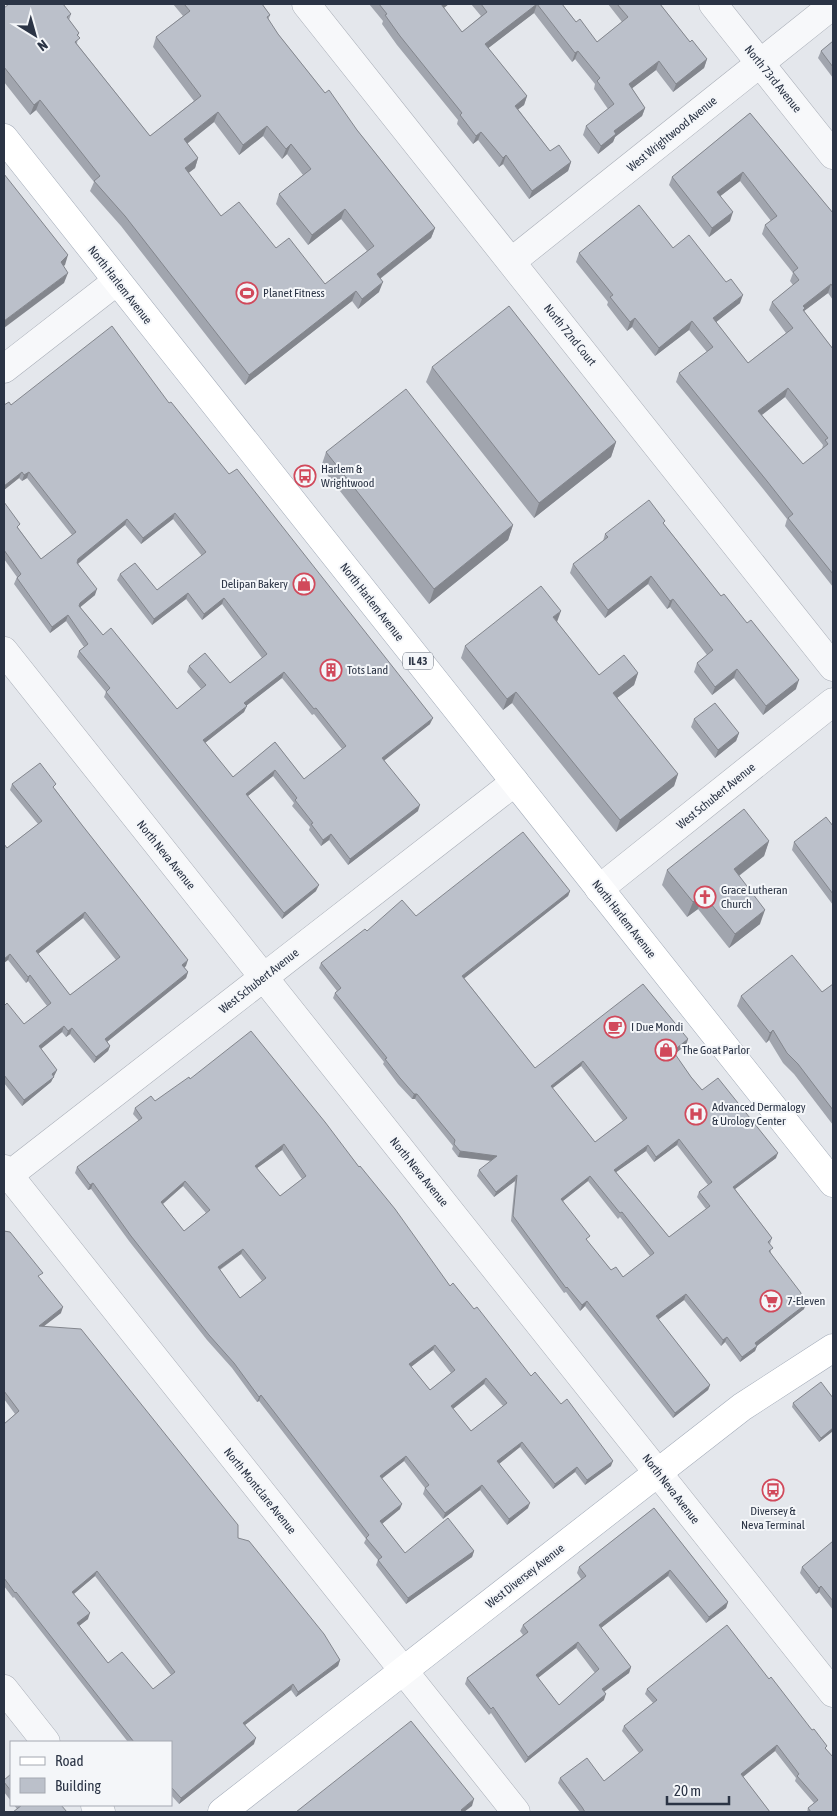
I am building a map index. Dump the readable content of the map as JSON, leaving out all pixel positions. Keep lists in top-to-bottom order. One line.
{"streets":{"main road":["North Harlem Avenue","IL 43","West Diversey Avenue"],"street":["North 73rd Avenue","West Wrightwood Avenue","North 72nd Court","West Schubert Avenue","North Neva Avenue","North Montclare Avenue"]},"crossings":[["North 73rd Avenue","West Wrightwood Avenue"],["West Wrightwood Avenue","North 72nd Court"],["North Harlem Avenue","West Schubert Avenue"],["West Schubert Avenue","North Neva Avenue"],["West Schubert Avenue","North Montclare Avenue"],["North Neva Avenue","West Diversey Avenue"],["North Montclare Avenue","West Diversey Avenue"]],"places":{"sports":["Planet Fitness"],"bus stop":["Harlem & Wrightwood","Diversey & Neva Terminal"],"shop":["Delipan Bakery","The Goat Parlor"],"building":["Tots Land"],"church":["Grace Lutheran Church"],"cafe":["I Due Mondi"],"hospital":["Advanced Dermalogy & Urology Center"],"supermarket":["7-Eleven"]},"legend":["Road","Building"],"scale_bar":"20 m","north":"bottom right"}
